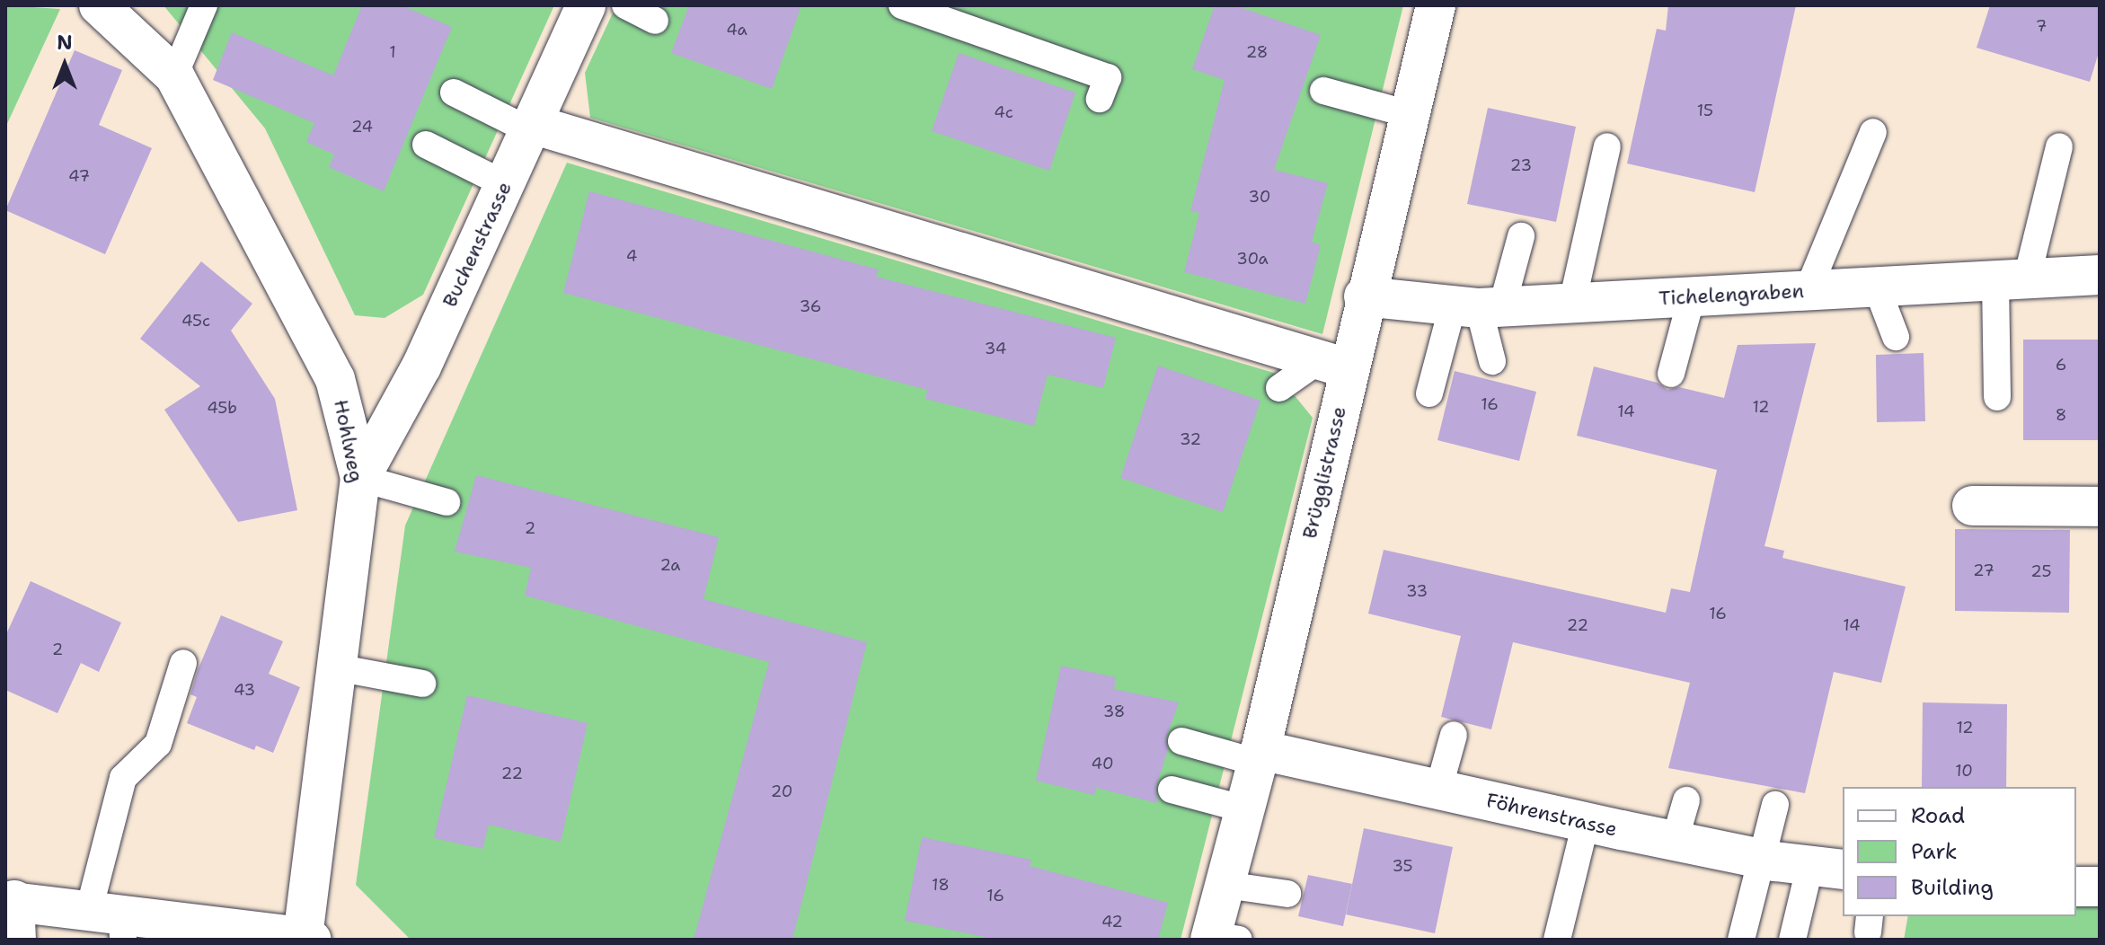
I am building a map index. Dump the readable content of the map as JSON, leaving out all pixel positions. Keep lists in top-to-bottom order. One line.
{"streets":{"street":["Buchenstrasse","Tichelengraben","Hohlweg","Brügglistrasse","Föhrenstrasse"]},"crossings":[["Buchenstrasse","Hohlweg"],["Tichelengraben","Brügglistrasse"],["Brügglistrasse","Föhrenstrasse"]],"house_numbers":["7","4a","1","28","15","4c","24","23","47","30","4","30a","36","45c","34","6","16","12","45b","14","8","32","2","2a","27","25","33","16","22","14","2","43","38","12","40","10","22","20","35","18","16","42"],"legend":["Road","Park","Building"],"north":"top"}
